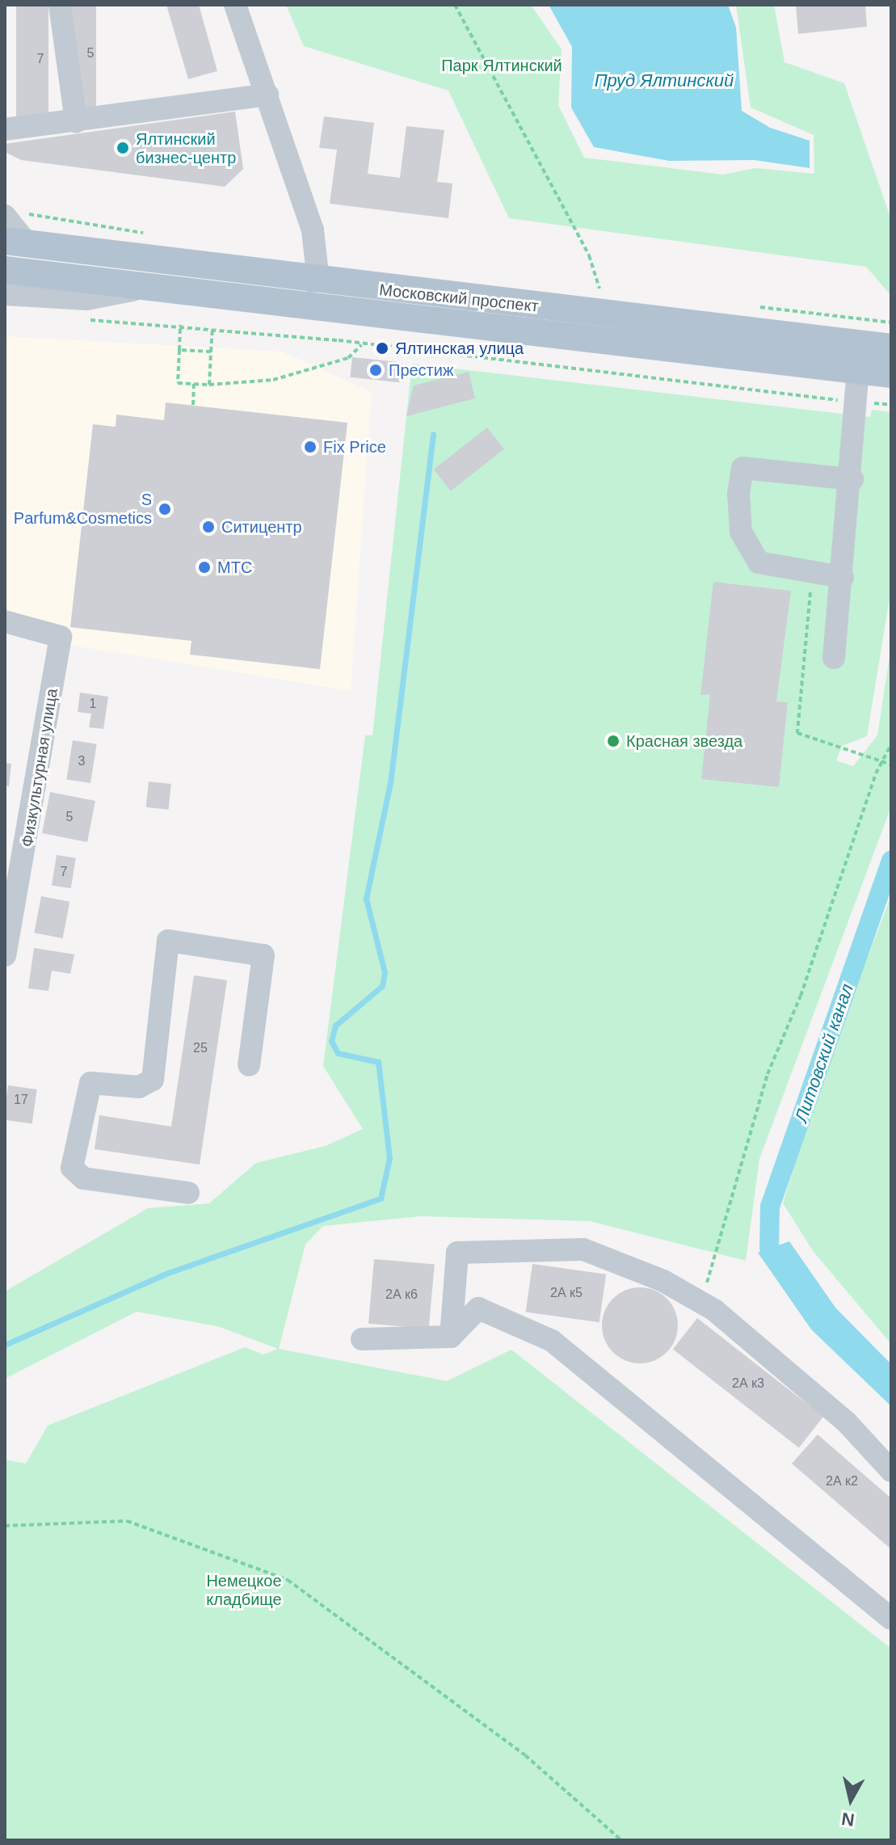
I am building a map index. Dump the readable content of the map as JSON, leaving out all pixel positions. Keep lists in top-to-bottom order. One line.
{"streets":{"main road":["Московский проспект"],"street":["Физкультурная улица"]},"water":["Пруд Ялтинский","Литовский канал"],"parks":["Парк Ялтинский","Немецкое кладбище"],"places":["Ялтинский бизнес-центр","Ялтинская улица","Престиж","Fix Price","S Parfum&Cosmetics","Ситицентр","МТС","Красная звезда"],"house_numbers":["5","7","1","3","5","7","25","17","2А к5","2А к6","2А к3","2А к2"],"north":"bottom"}
